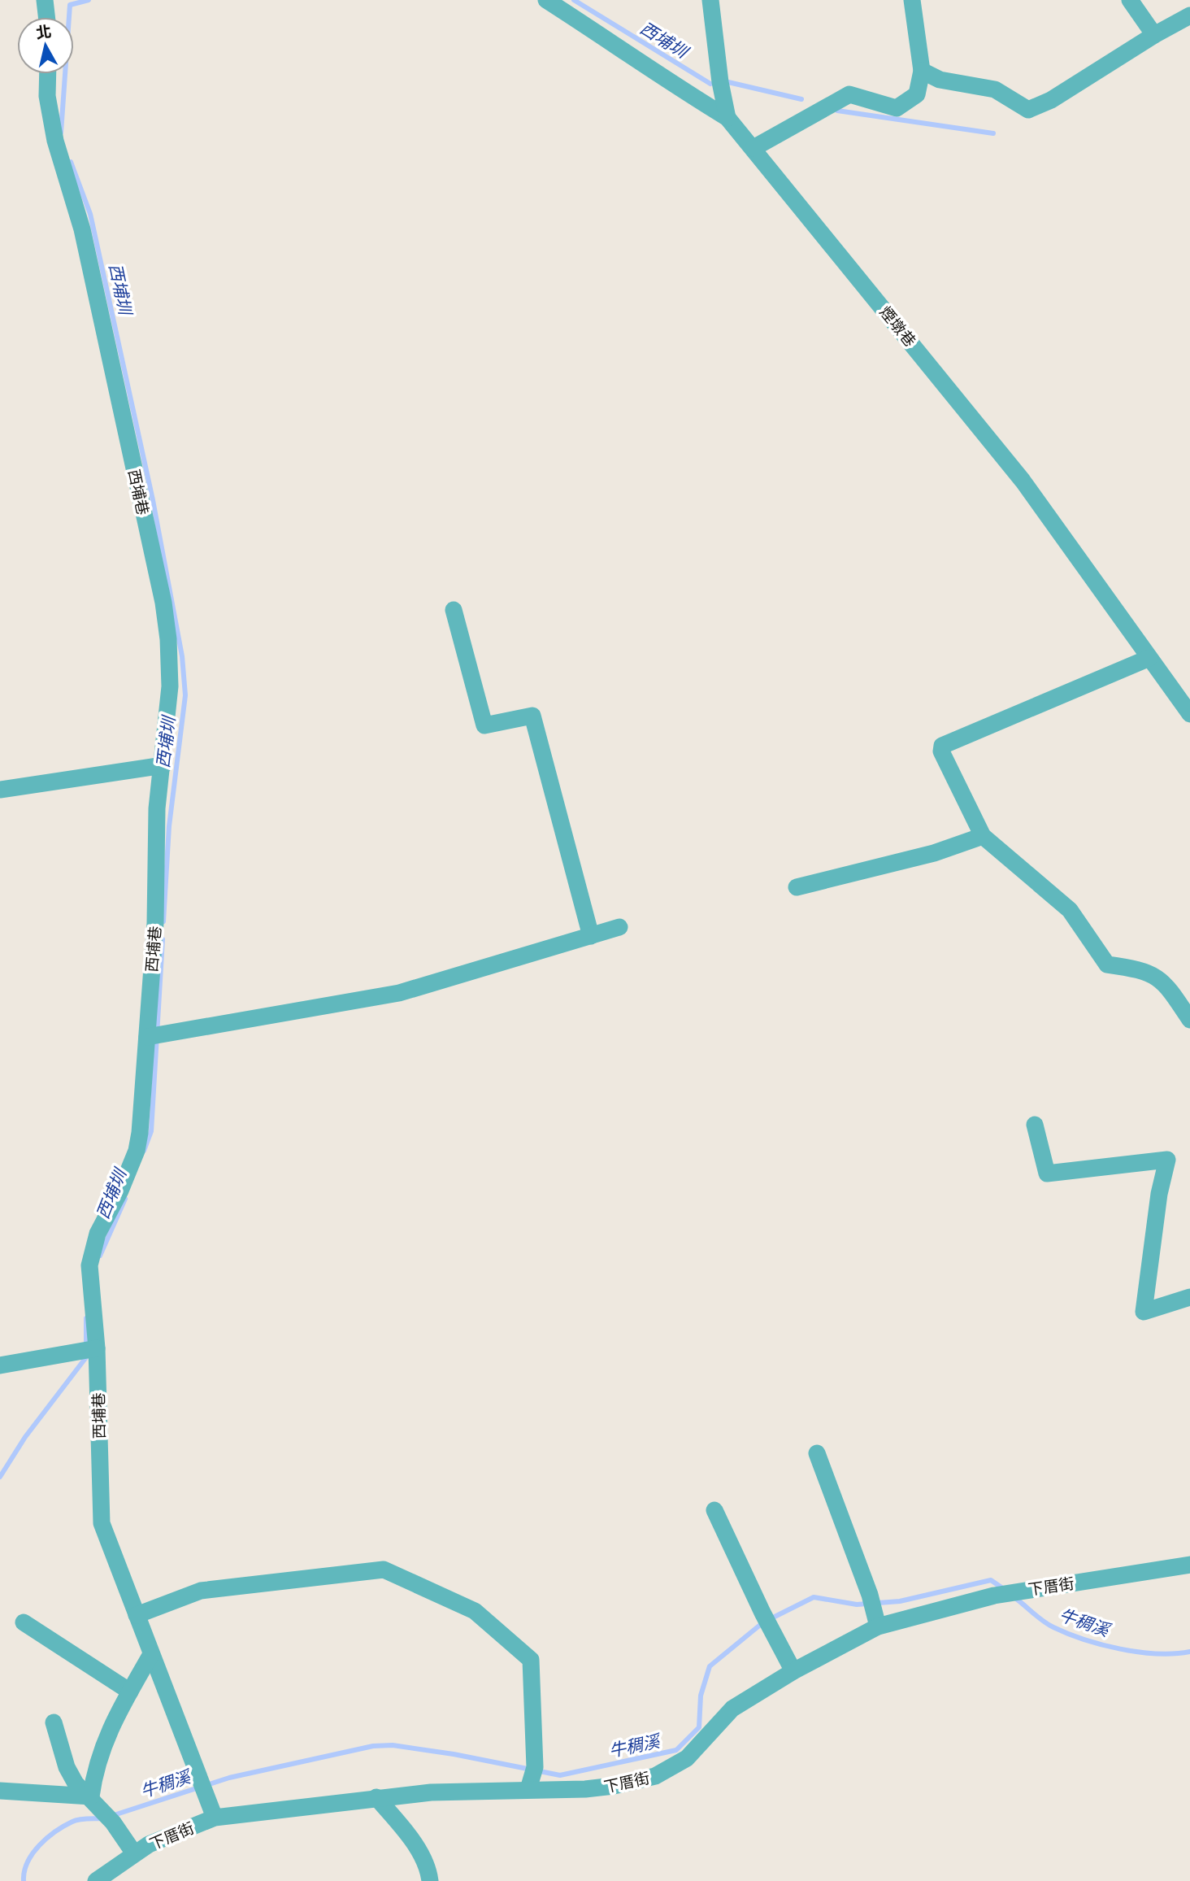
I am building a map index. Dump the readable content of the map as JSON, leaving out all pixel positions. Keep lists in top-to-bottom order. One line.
{"streets":{"street":["煙墩巷","西埔巷","下厝街"]},"crossings":[["西埔巷","下厝街"]],"water":["西埔圳","牛稠溪"],"north":"top"}
